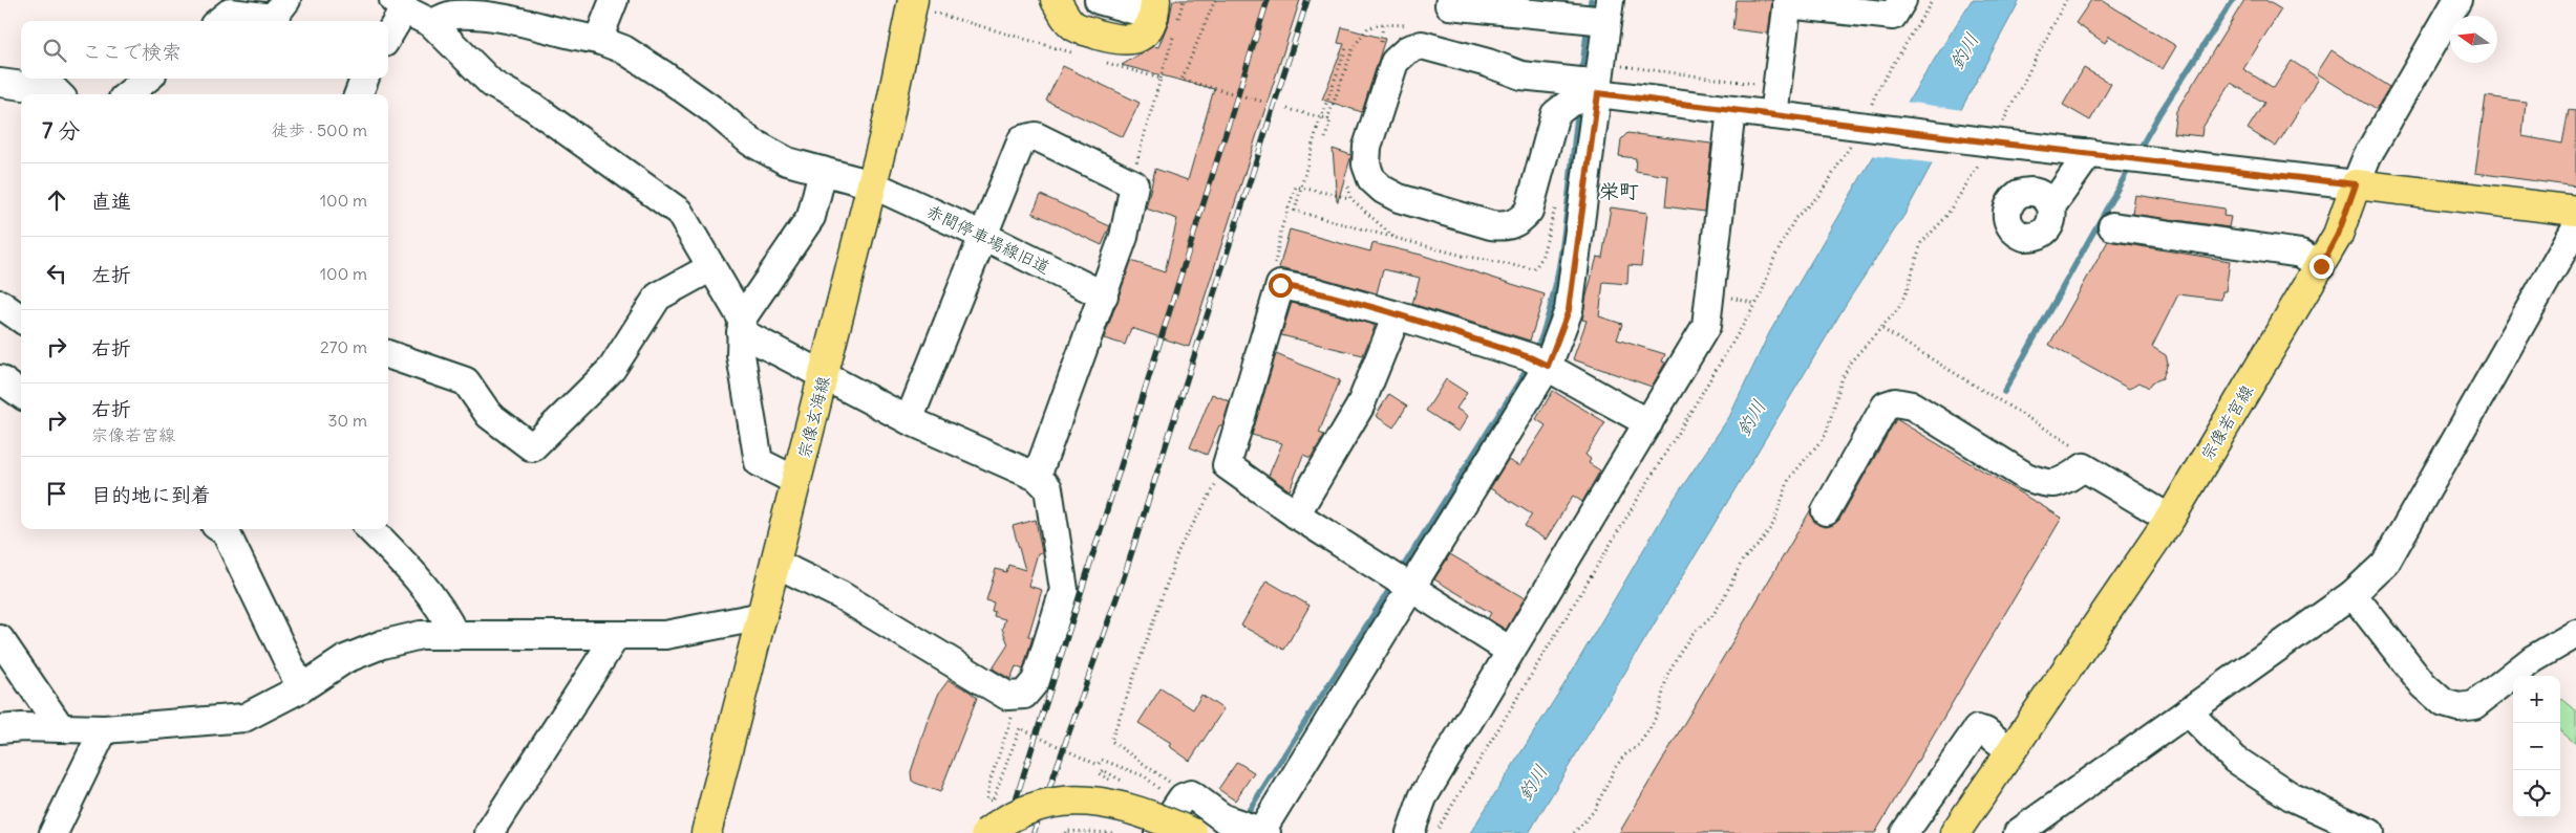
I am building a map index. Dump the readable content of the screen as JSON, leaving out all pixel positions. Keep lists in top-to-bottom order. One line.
{"streets":{"main road":["宗像玄海線","宗像若宮線"],"street":["赤間停車場線旧道"]},"crossings":[["赤間停車場線旧道","宗像玄海線"]],"districts":["栄町"],"water":["釣川"],"north":"left","page":{"search":"ここで検索","heading":["7 分","徒歩 · 500 m"],"list":[["直進","100 m"],["左折","100 m"],["右折","270 m"],["右折","宗像若宮線","30 m"],"目的地に到着"],"map_buttons":["+","−"]}}
